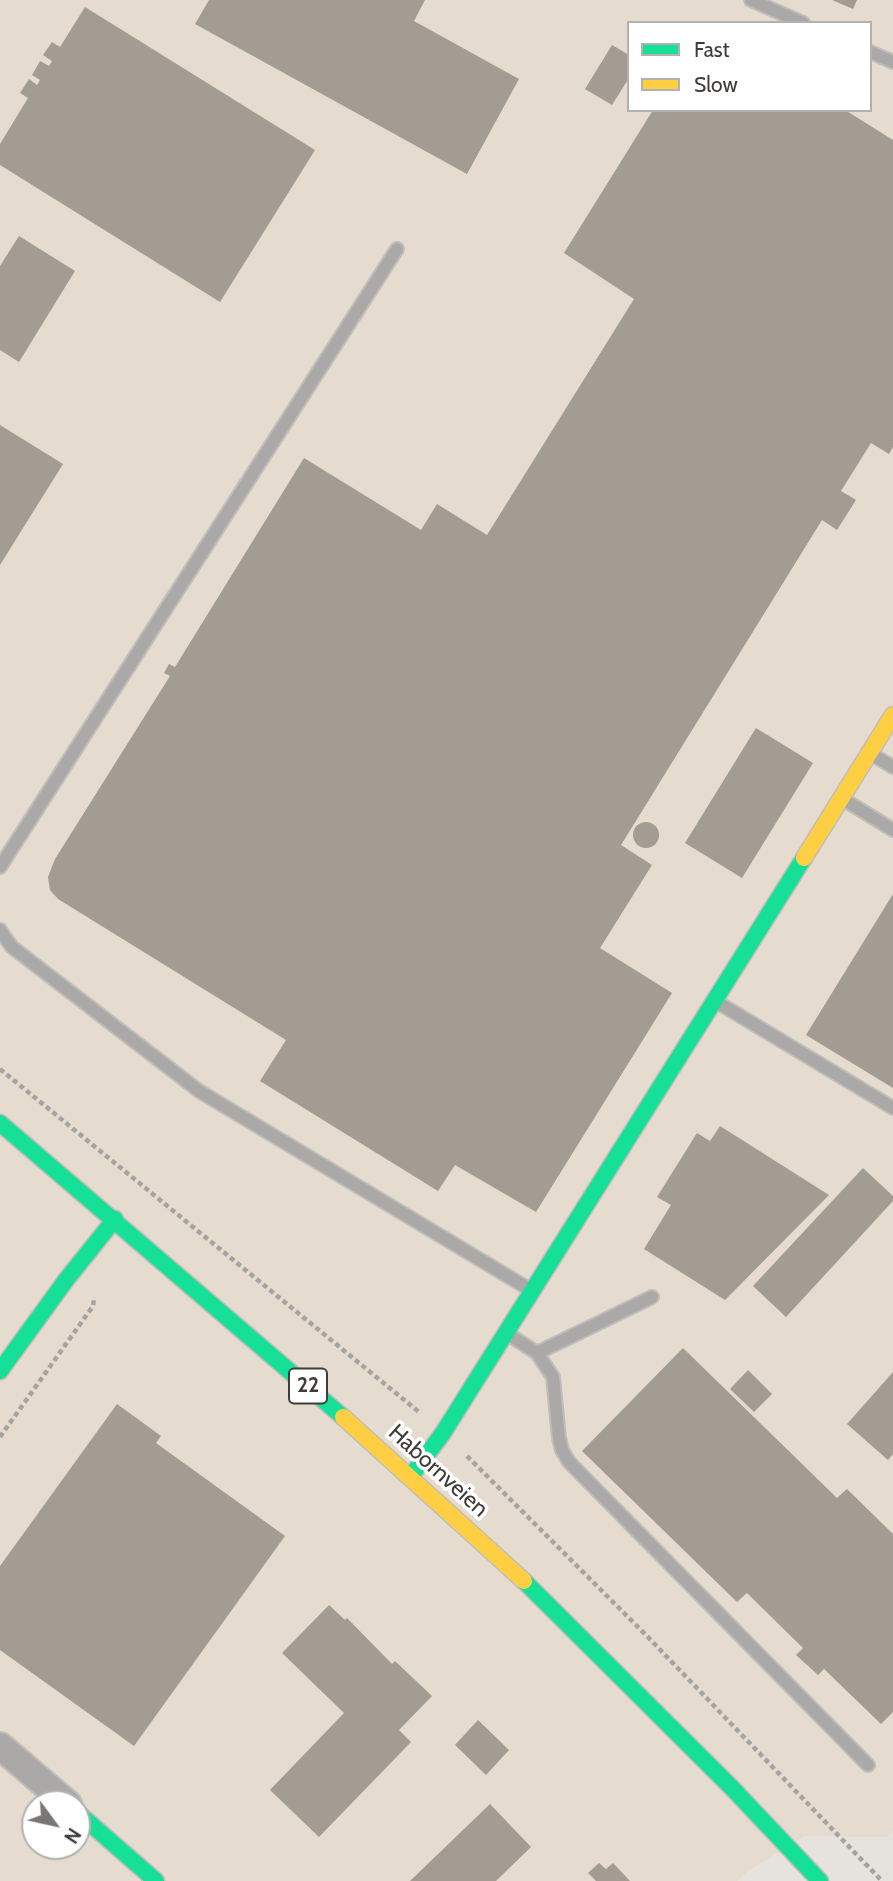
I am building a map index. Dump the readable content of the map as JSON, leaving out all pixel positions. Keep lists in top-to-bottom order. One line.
{"streets":{"main road":["22","Habornveien"]},"legend":["Fast","Slow"],"north":"bottom right"}
